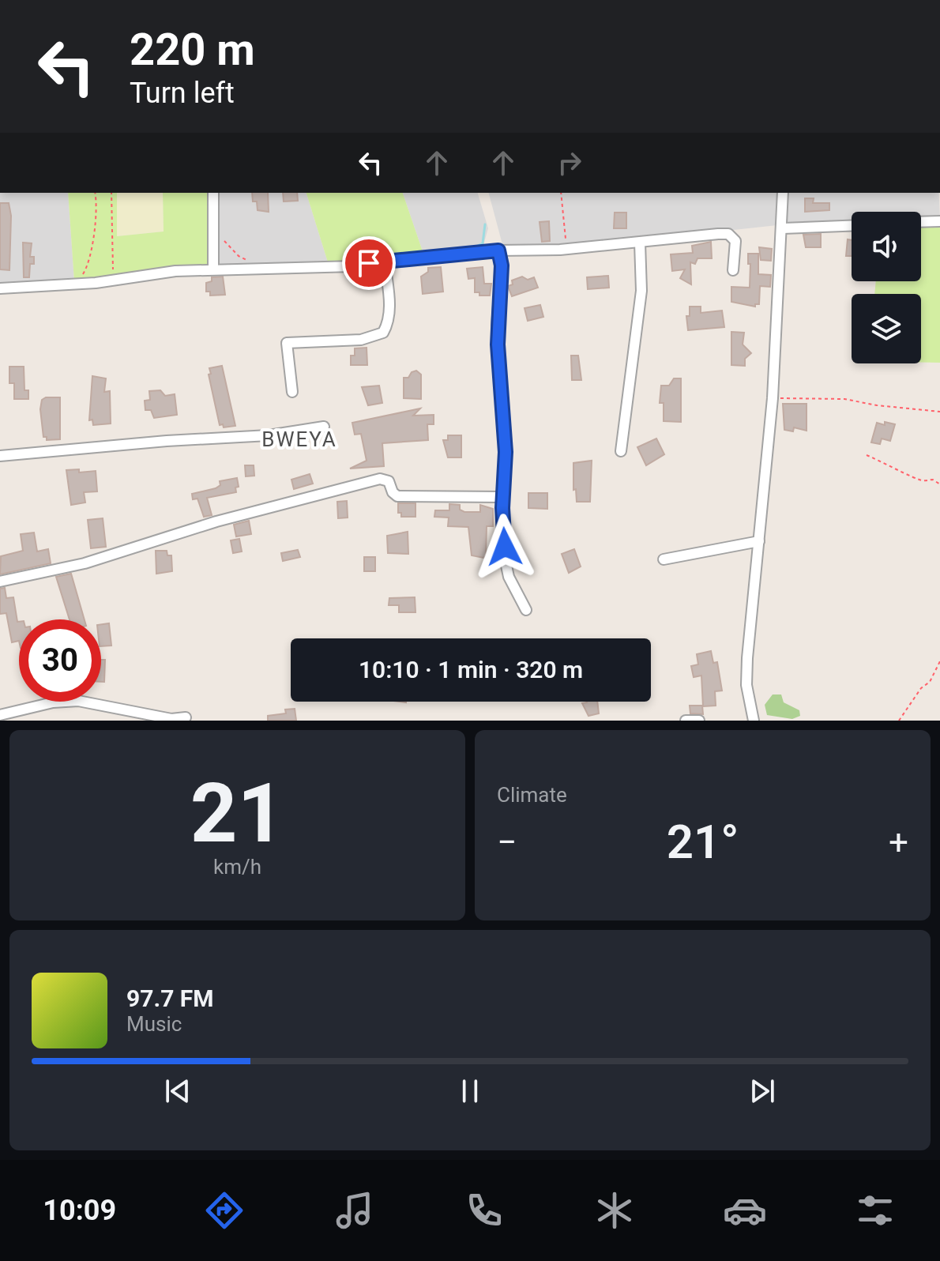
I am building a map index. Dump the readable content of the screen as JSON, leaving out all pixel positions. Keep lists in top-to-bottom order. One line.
{"districts":["BWEYA"],"page":{"turn":["220 m","Turn left"],"limit":"30","trip":"10:10 · 1 min · 320 m","tile":[["21","km/h"],"Climate"],"heat":["−","21°","+"],"song":["97.7 FM","Music"],"tabs":"10:09"}}
